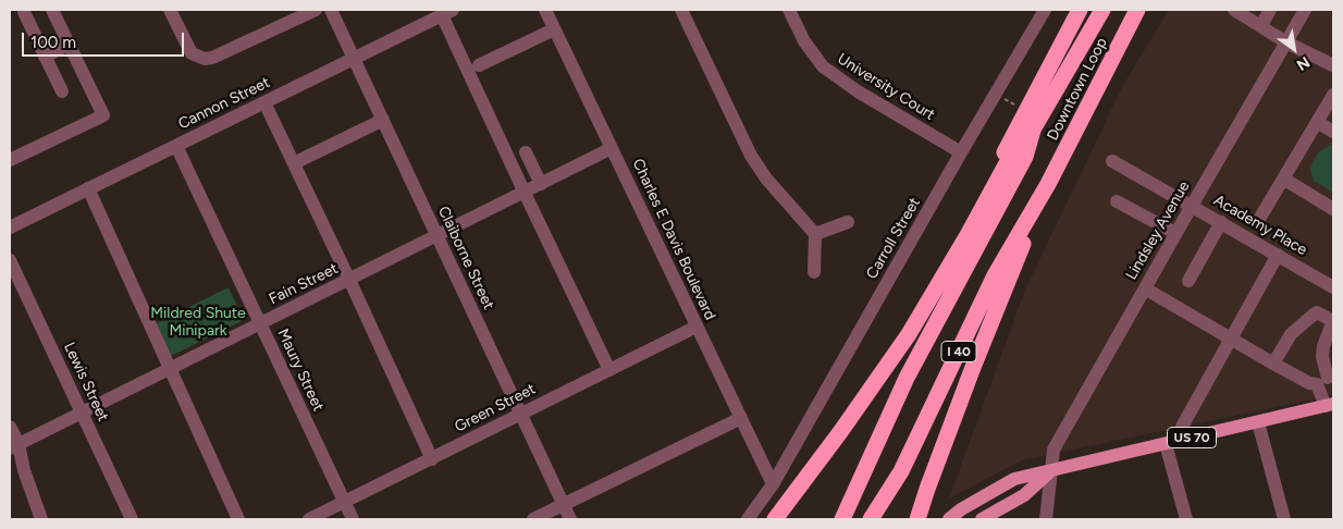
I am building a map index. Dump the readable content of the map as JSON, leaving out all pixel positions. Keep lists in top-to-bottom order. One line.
{"streets":{"highway":["Downtown Loop","I 40"],"main road":["US 70"],"street":["University Court","Cannon Street","Academy Place","Lindsley Avenue","Carroll Street","Charles E Davis Boulevard","Claiborne Street","Fain Street","Maury Street","Lewis Street","Green Street"]},"crossings":[["University Court","Carroll Street"],["Downtown Loop","I 40"],["Cannon Street","Claiborne Street"],["Cannon Street","Maury Street"],["Academy Place","Lindsley Avenue"],["Lindsley Avenue","US 70"],["Carroll Street","Charles E Davis Boulevard"],["Charles E Davis Boulevard","Fain Street"],["Charles E Davis Boulevard","Green Street"],["Claiborne Street","Fain Street"],["Claiborne Street","Green Street"],["Fain Street","Maury Street"],["Fain Street","Lewis Street"],["Maury Street","Green Street"]],"parks":["Mildred Shute Minipark"],"scale_bar":"100 m","north":"bottom right"}
